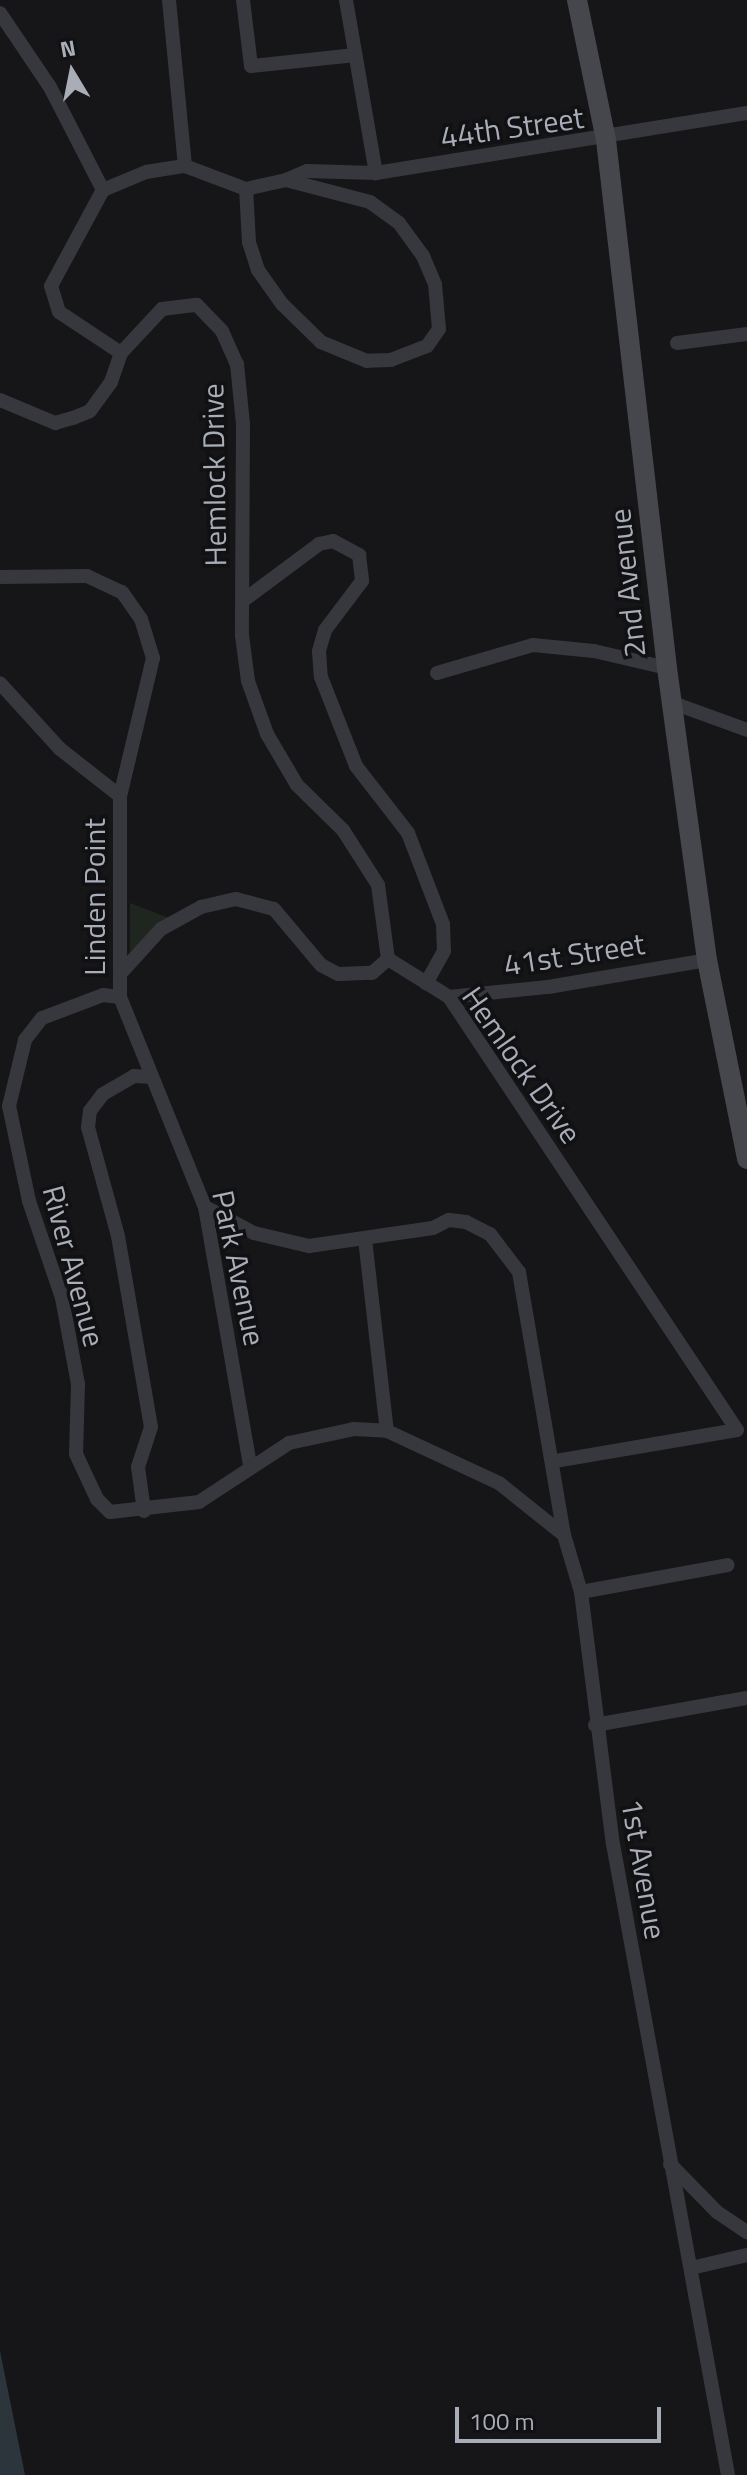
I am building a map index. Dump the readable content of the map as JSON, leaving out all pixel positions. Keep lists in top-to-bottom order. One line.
{"streets":{"main road":["2nd Avenue"],"street":["44th Street","Hemlock Drive","Linden Point","41st Street","River Avenue","Park Avenue","1st Avenue"]},"crossings":[["44th Street","2nd Avenue"],["Hemlock Drive","41st Street"],["Hemlock Drive","1st Avenue"],["2nd Avenue","41st Street"],["Linden Point","River Avenue"],["Linden Point","Park Avenue"],["River Avenue","Park Avenue"]],"scale_bar":"100 m","north":"top"}
